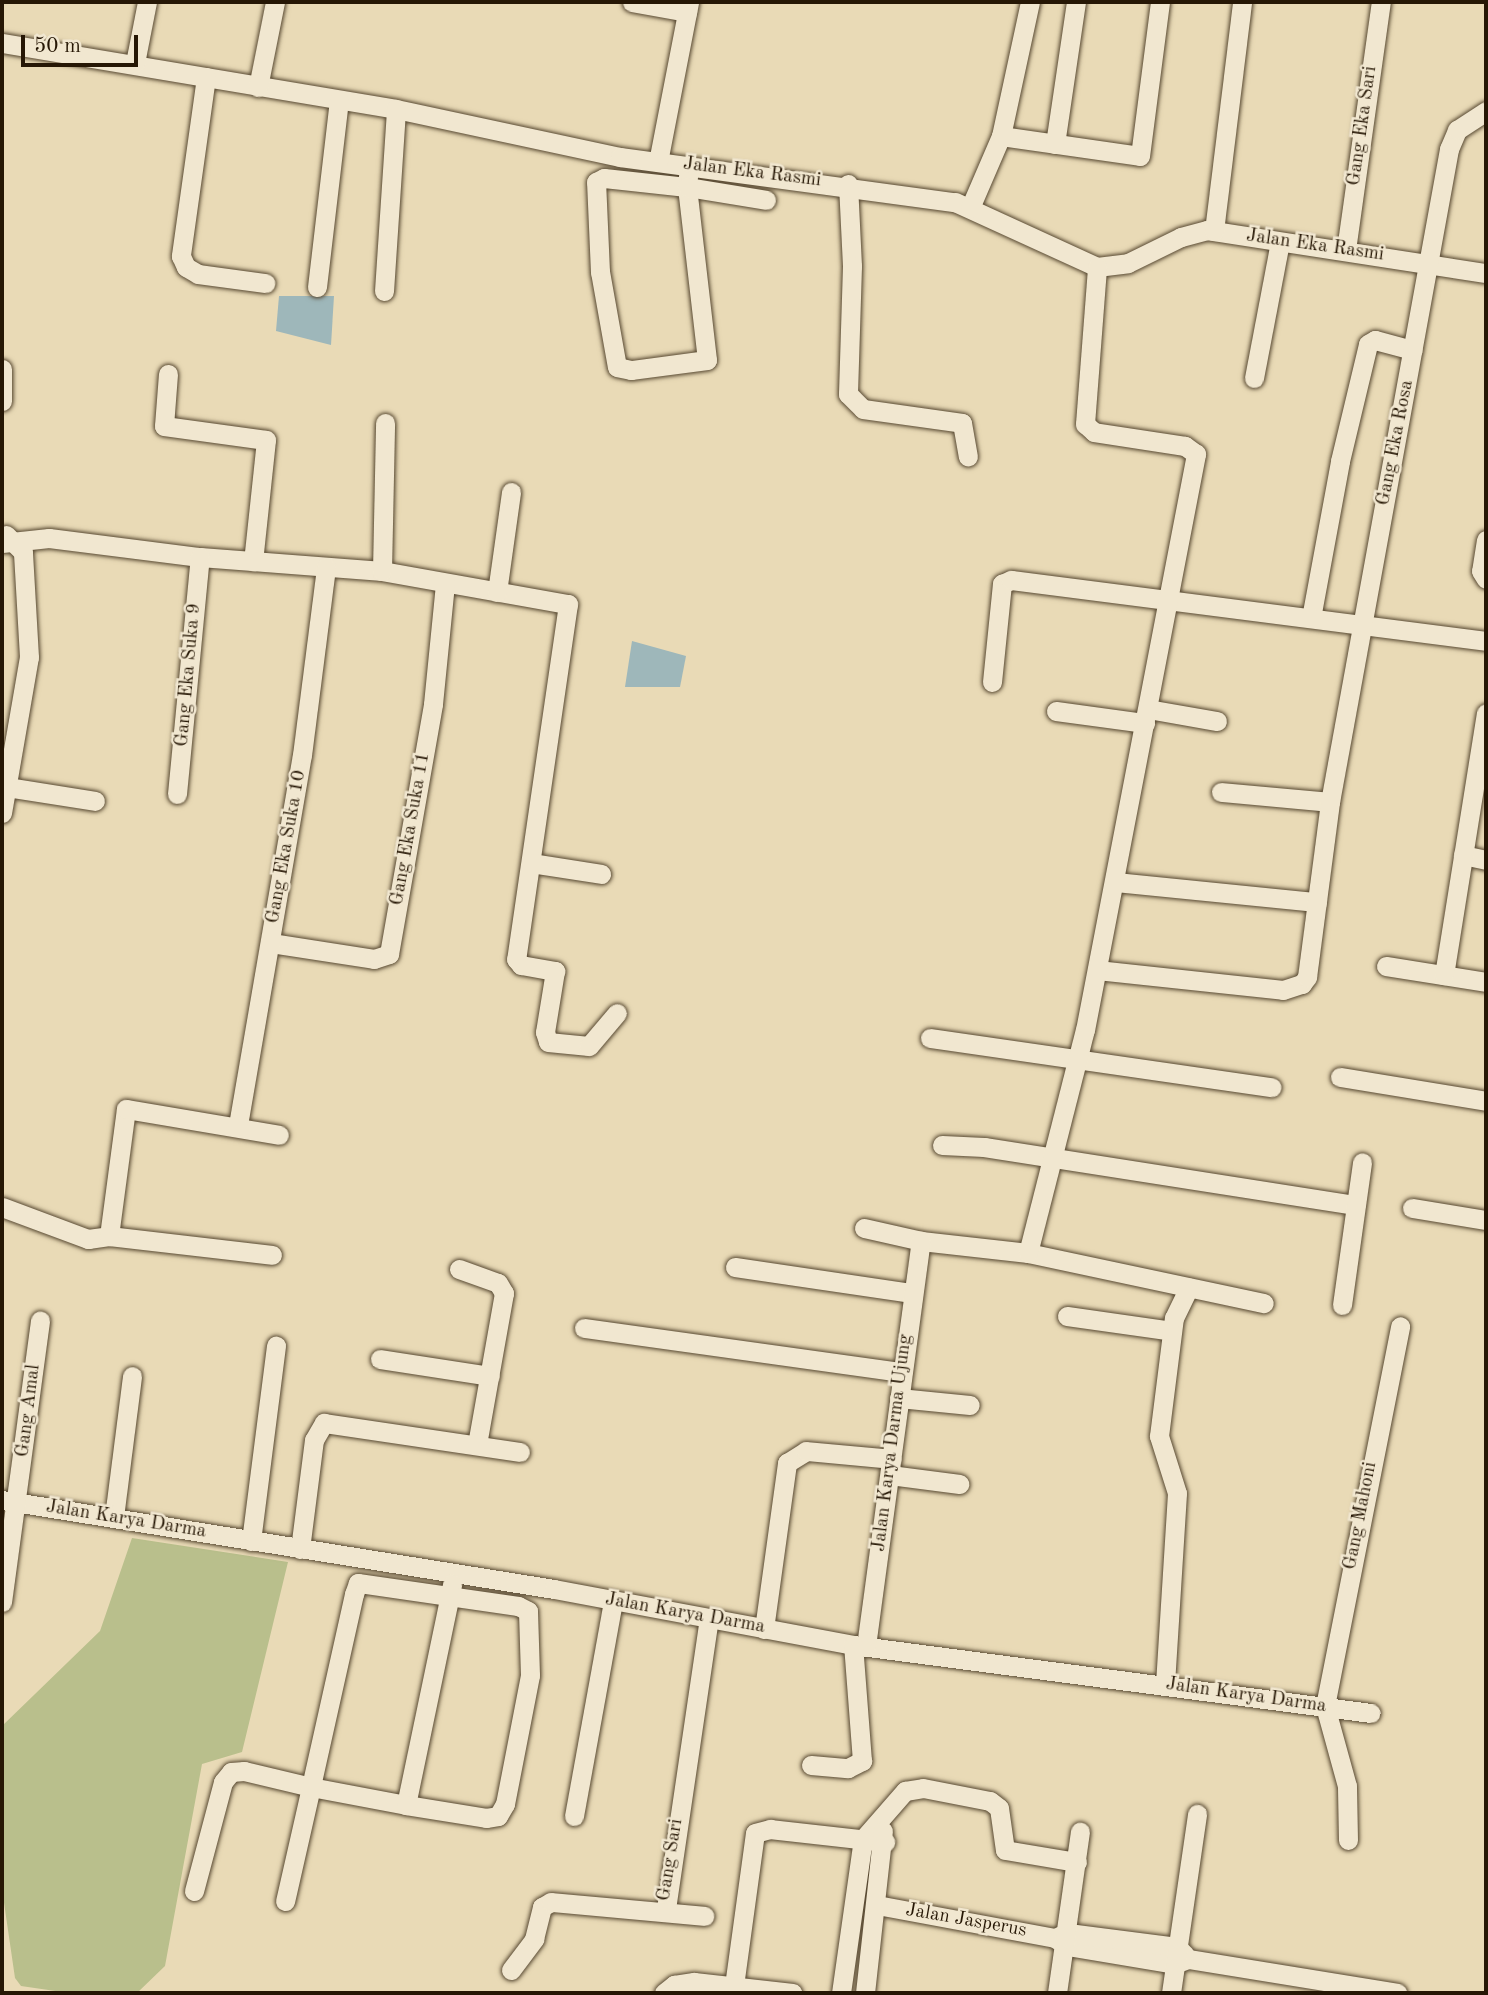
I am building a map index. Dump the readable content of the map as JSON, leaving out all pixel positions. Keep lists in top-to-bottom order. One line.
{"streets":{"street":["Gang Eka Sari","Jalan Eka Rasmi","Gang Eka Rosa","Gang Eka Suka 9","Gang Eka Suka 11","Gang Eka Suka 10","Gang Amal","Jalan Karya Darma Ujung","Gang Mahoni","Jalan Karya Darma","Gang Sari","Jalan Jasperus"]},"crossings":[["Gang Eka Sari","Jalan Eka Rasmi"],["Jalan Eka Rasmi","Gang Eka Rosa"],["Gang Eka Suka 11","Gang Eka Suka 10"],["Gang Amal","Jalan Karya Darma"],["Jalan Karya Darma Ujung","Jalan Karya Darma"],["Gang Mahoni","Jalan Karya Darma"],["Jalan Karya Darma","Gang Sari"]],"scale_bar":"50 m"}
